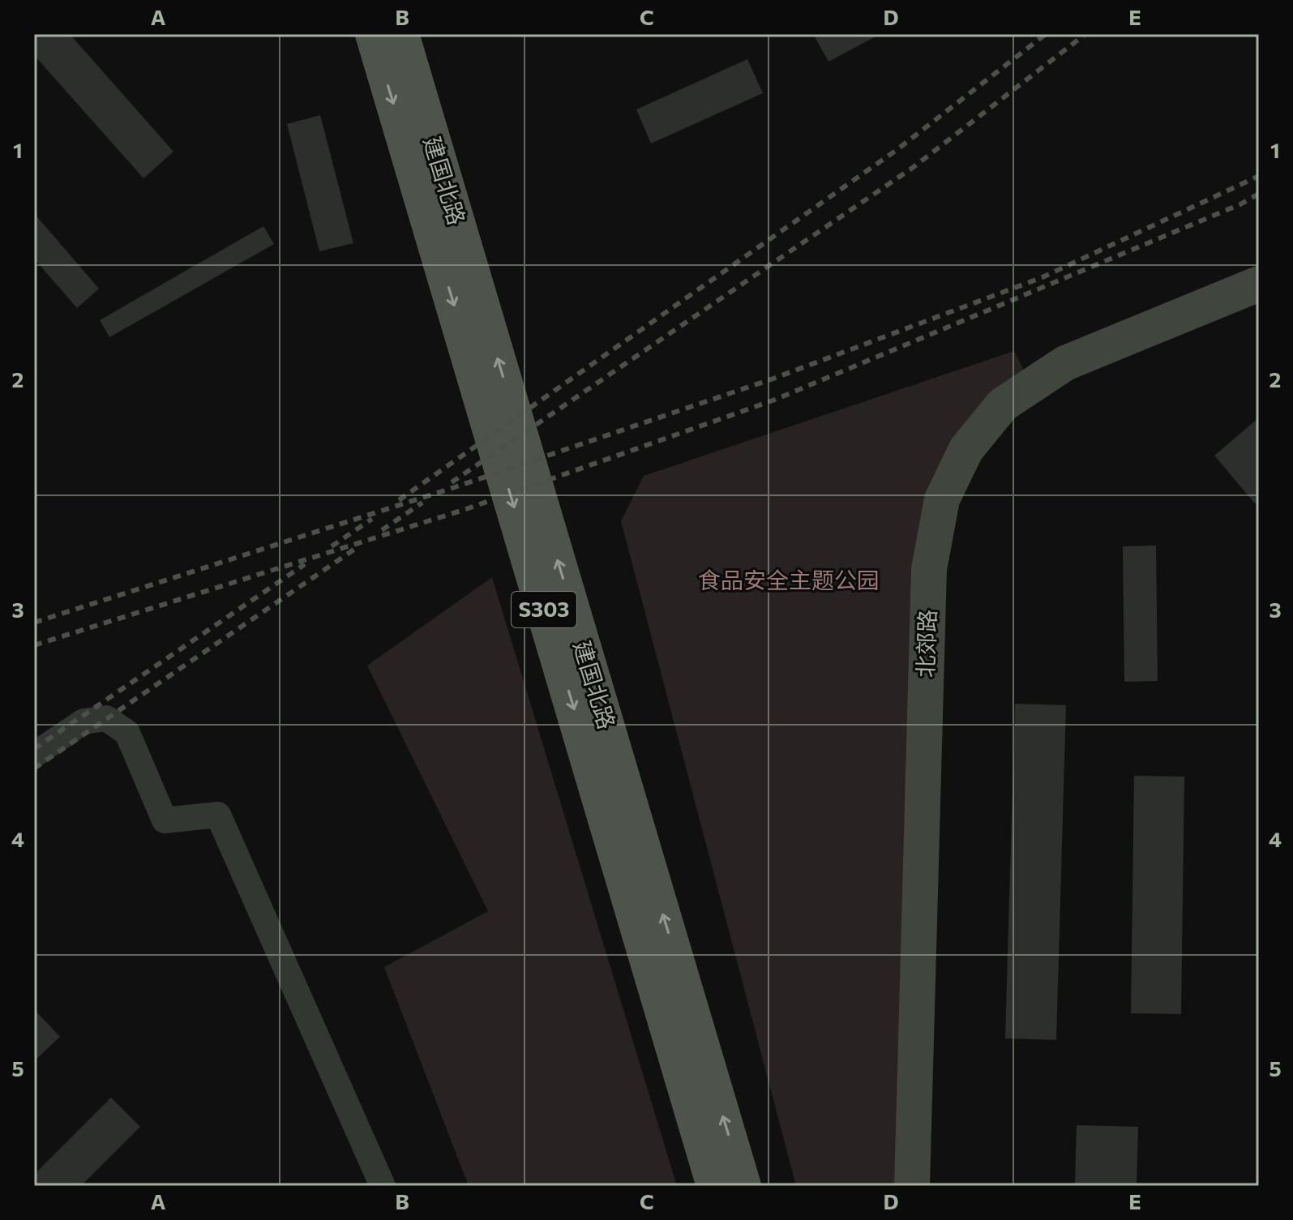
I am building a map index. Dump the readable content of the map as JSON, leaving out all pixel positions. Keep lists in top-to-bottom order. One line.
{"streets":{"main road":["建国北路","S303"],"street":["北郊路"]},"parks":["食品安全主题公园"],"grid":{"columns":["A","B","C","D","E"],"rows":["1","2","3","4","5"]}}
